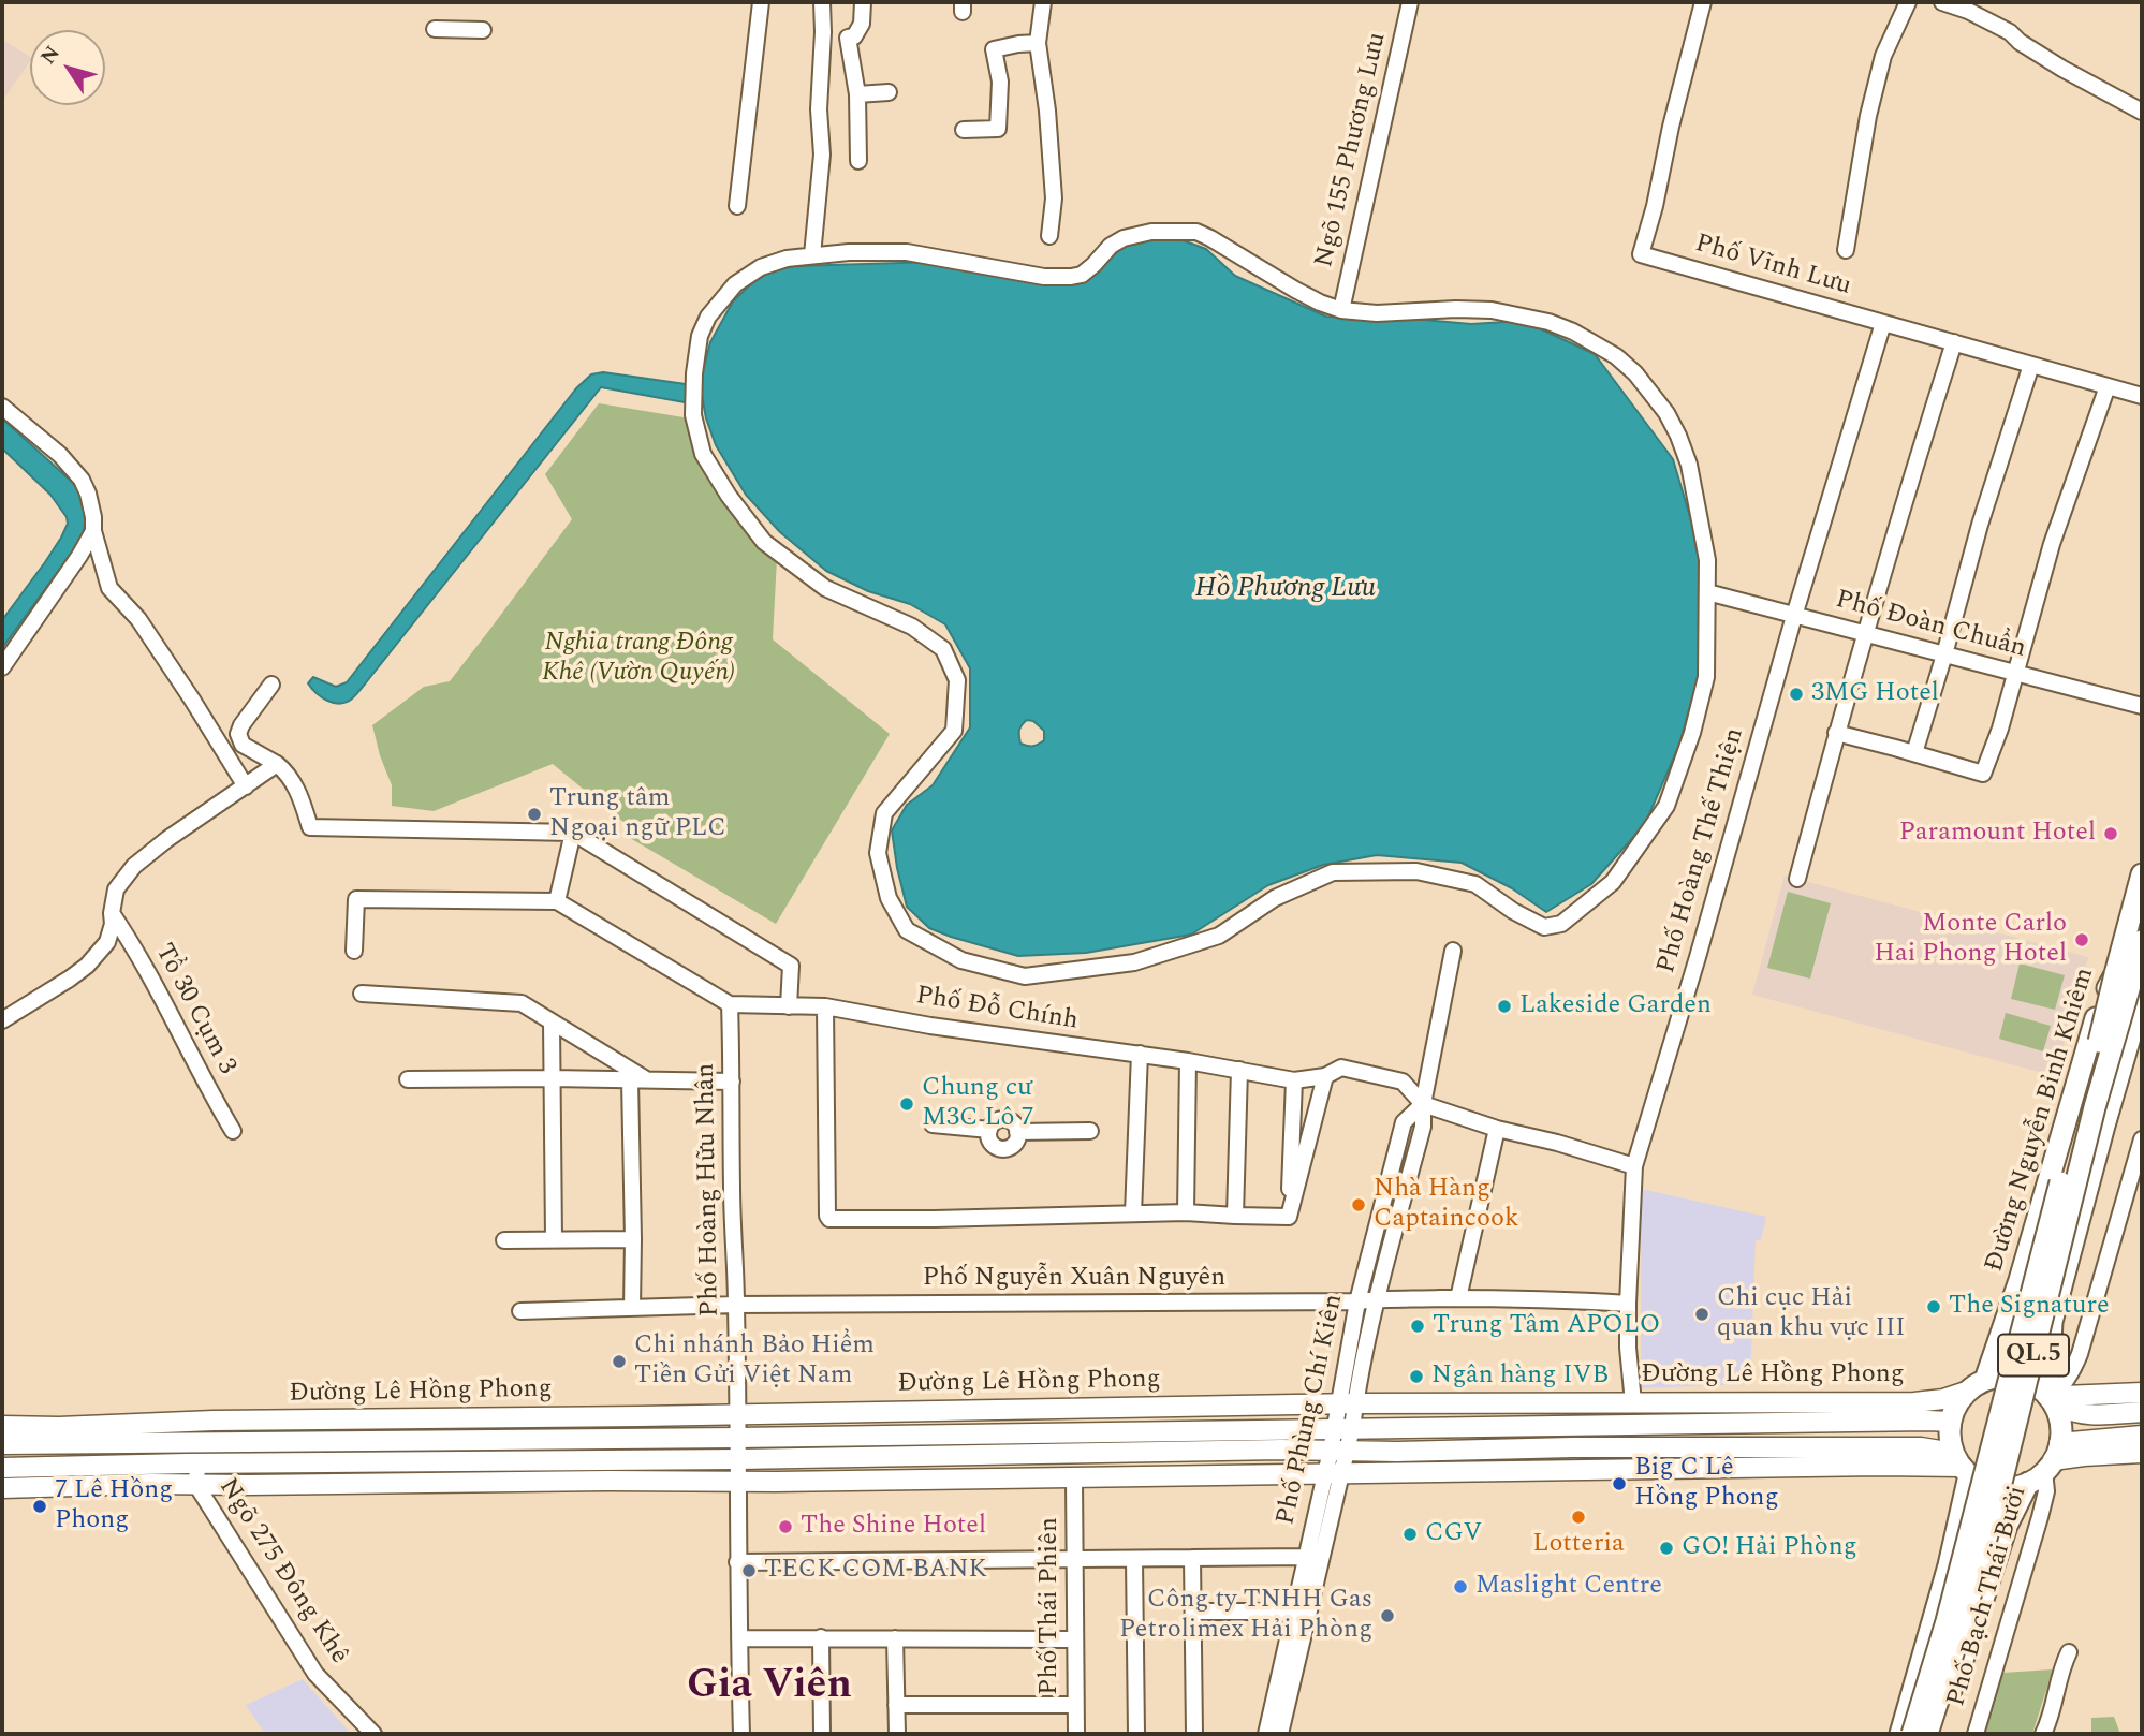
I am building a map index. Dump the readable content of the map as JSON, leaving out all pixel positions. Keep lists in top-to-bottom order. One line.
{"streets":{"highway":["Đường Nguyễn Bỉnh Khiêm","QL.5"],"main road":["Đường Lê Hồng Phong"],"street":["Ngõ 155 Phương Lưu","Phố Vĩnh Lưu","Phố Đoàn Chuẩn","Phố Hoàng Thế Thiện","Tổ 30 Cụm 3","Phố Đỗ Chính","Phố Hoàng Hữu Nhân","Phố Nguyễn Xuân Nguyên","Phố Phùng Chí Kiên","Ngõ 275 Đông Khê","Phố Bạch Thái Bưởi","Phố Thái Phiên"]},"crossings":[["Phố Vĩnh Lưu","Phố Hoàng Thế Thiện"],["Phố Đoàn Chuẩn","Phố Hoàng Thế Thiện"],["Phố Hoàng Thế Thiện","Phố Đỗ Chính"],["Phố Hoàng Thế Thiện","Phố Nguyễn Xuân Nguyên"],["Phố Hoàng Thế Thiện","Đường Lê Hồng Phong"],["Phố Đỗ Chính","Phố Hoàng Hữu Nhân"],["Phố Đỗ Chính","Phố Phùng Chí Kiên"],["Đường Nguyễn Bỉnh Khiêm","QL.5"],["Đường Nguyễn Bỉnh Khiêm","Đường Lê Hồng Phong"],["Đường Nguyễn Bỉnh Khiêm","Phố Bạch Thái Bưởi"],["Phố Hoàng Hữu Nhân","Phố Nguyễn Xuân Nguyên"],["Phố Hoàng Hữu Nhân","Đường Lê Hồng Phong"],["Phố Nguyễn Xuân Nguyên","Phố Phùng Chí Kiên"],["Đường Lê Hồng Phong","Phố Phùng Chí Kiên"],["Đường Lê Hồng Phong","Phố Bạch Thái Bưởi"]],"districts":["Gia Viên"],"water":["Hồ Phương Lưu"],"parks":["Nghia trang Đông Khê (Vườn Quyến)"],"places":["3MG Hotel","Trung tâm Ngoại ngữ PLC","Paramount Hotel","Monte Carlo Hai Phong Hotel","Lakeside Garden","Chung cư M3C Lô 7","Nhà Hàng Captaincook","The Signature","Chi cục Hải quan khu vực III","Trung Tâm APOLO","Chi nhánh Bảo Hiểm Tiền Gửi Việt Nam","Ngân hàng IVB","Big C Lê Hồng Phong","7 Lê Hồng Phong","Lotteria","The Shine Hotel","CGV","GO! Hải Phòng","TECK COM BANK","Maslight Centre","Công ty TNHH Gas Petrolimex Hải Phòng"],"north":"top left"}
